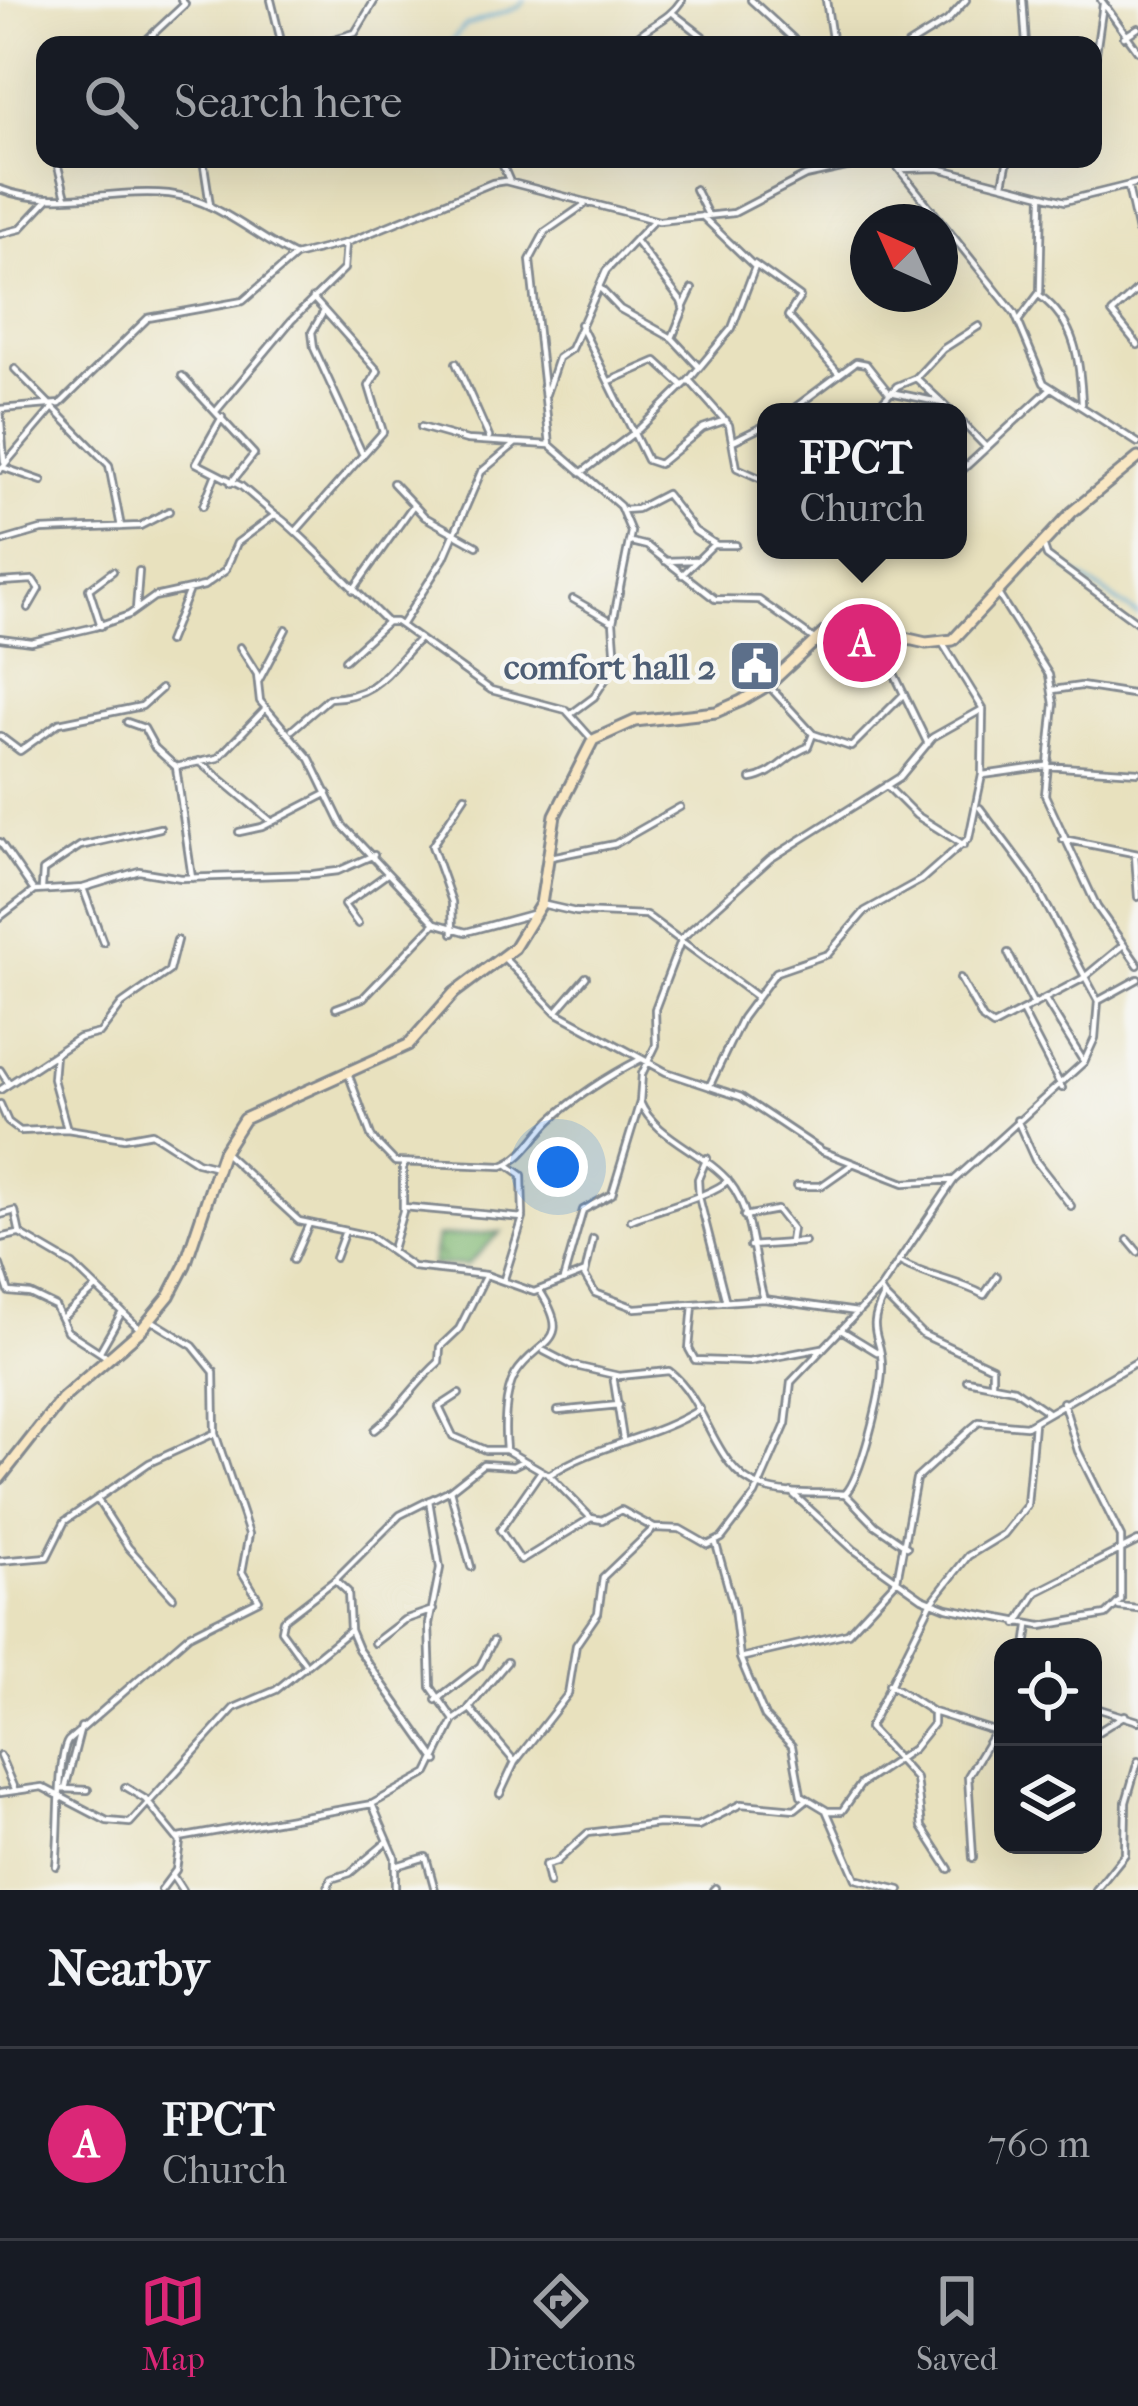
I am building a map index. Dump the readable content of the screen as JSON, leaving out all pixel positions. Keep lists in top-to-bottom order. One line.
{"places":{"public building":["comfort hall 2"]},"north":"top left","page":{"search":"Search here","popup":["FPCT","Church"],"pins":"A","heading":"Nearby","list":[{"mark":"A","name":"FPCT","note":"Church","value":"760 m"}],"nav":["Map","Directions","Saved"]}}
